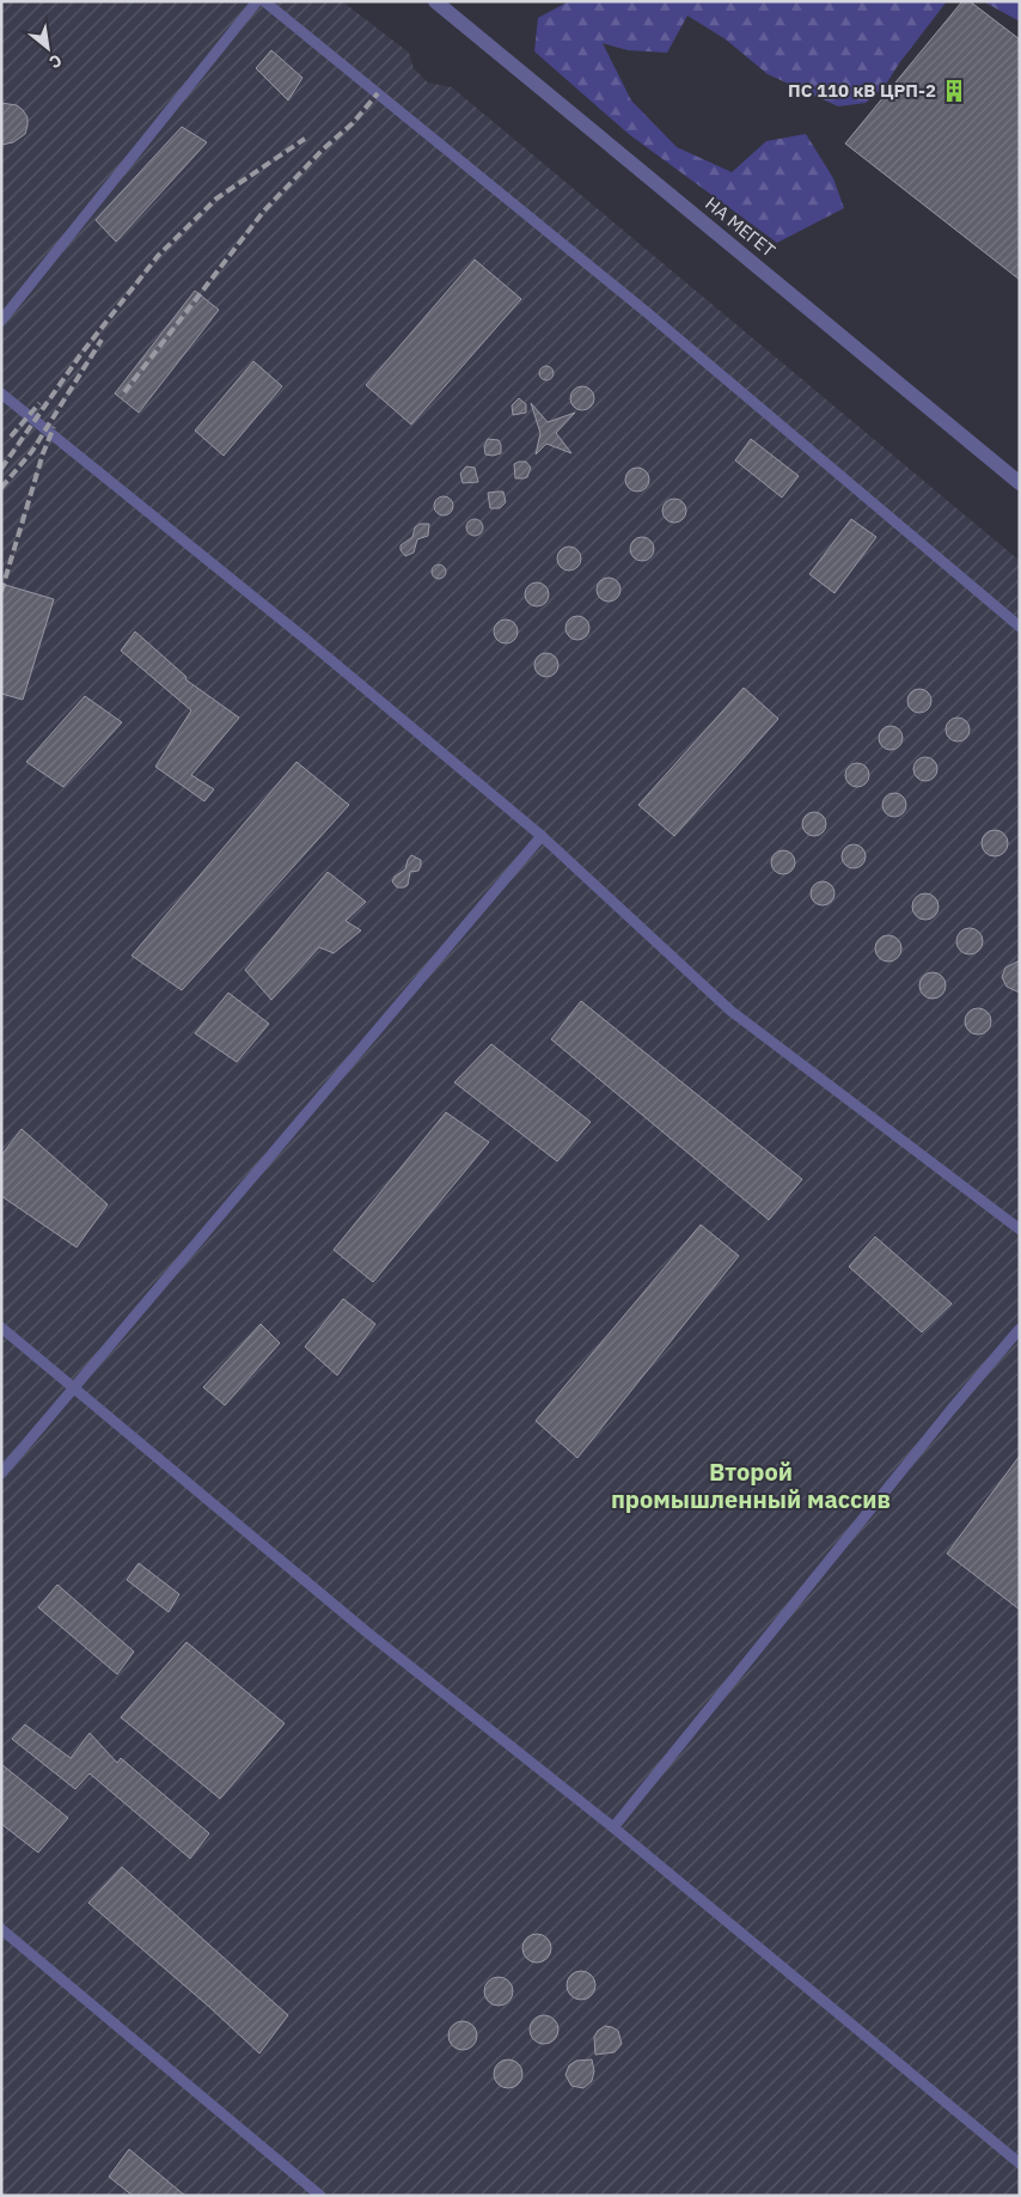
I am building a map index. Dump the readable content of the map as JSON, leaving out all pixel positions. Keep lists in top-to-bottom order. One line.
{"streets":{"street":["НА МЕГЕТ"]},"districts":["Второй промышленный массив"],"places":{"building":["ПС 110 кВ ЦРП-2"]},"north":"bottom right"}
